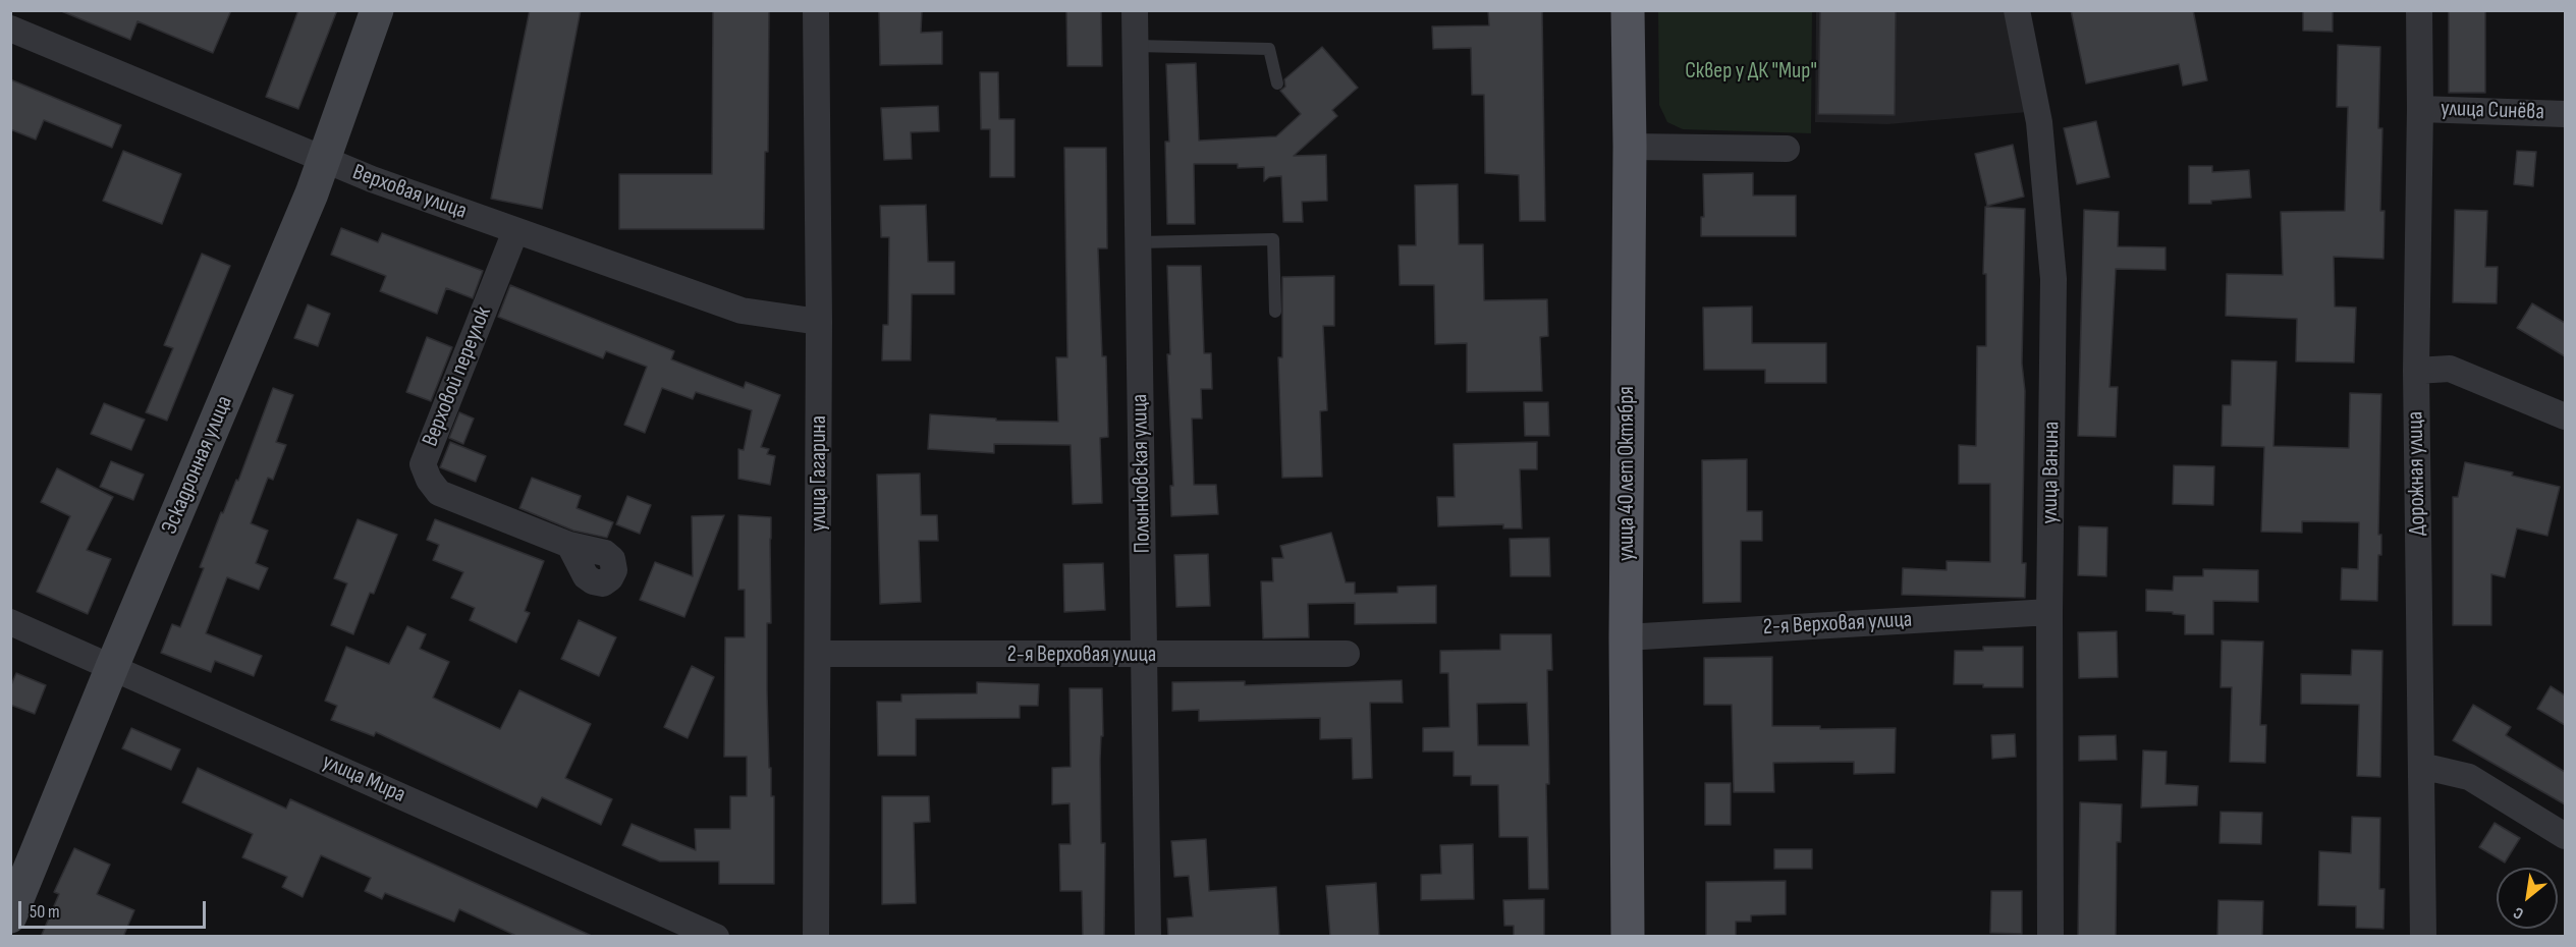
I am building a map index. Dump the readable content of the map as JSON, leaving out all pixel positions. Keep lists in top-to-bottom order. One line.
{"streets":{"main road":["улица 40 лет Октября"],"street":["улица Синёва","Верховая улица","Верховой переулок","Эскадронная улица","улица Ванина","улица Гагарина","Полынковская улица","Дорожная улица","2-я Верховая улица","улица Мира"]},"crossings":[["улица Синёва","Дорожная улица"],["Верховая улица","Верховой переулок"],["Верховая улица","Эскадронная улица"],["Верховая улица","улица Гагарина"],["Эскадронная улица","улица Мира"],["улица Ванина","2-я Верховая улица"],["улица Гагарина","2-я Верховая улица"],["Полынковская улица","2-я Верховая улица"],["улица 40 лет Октября","2-я Верховая улица"]],"parks":["Сквер у ДК \"Мир\""],"scale_bar":"50 m","north":"bottom left"}
